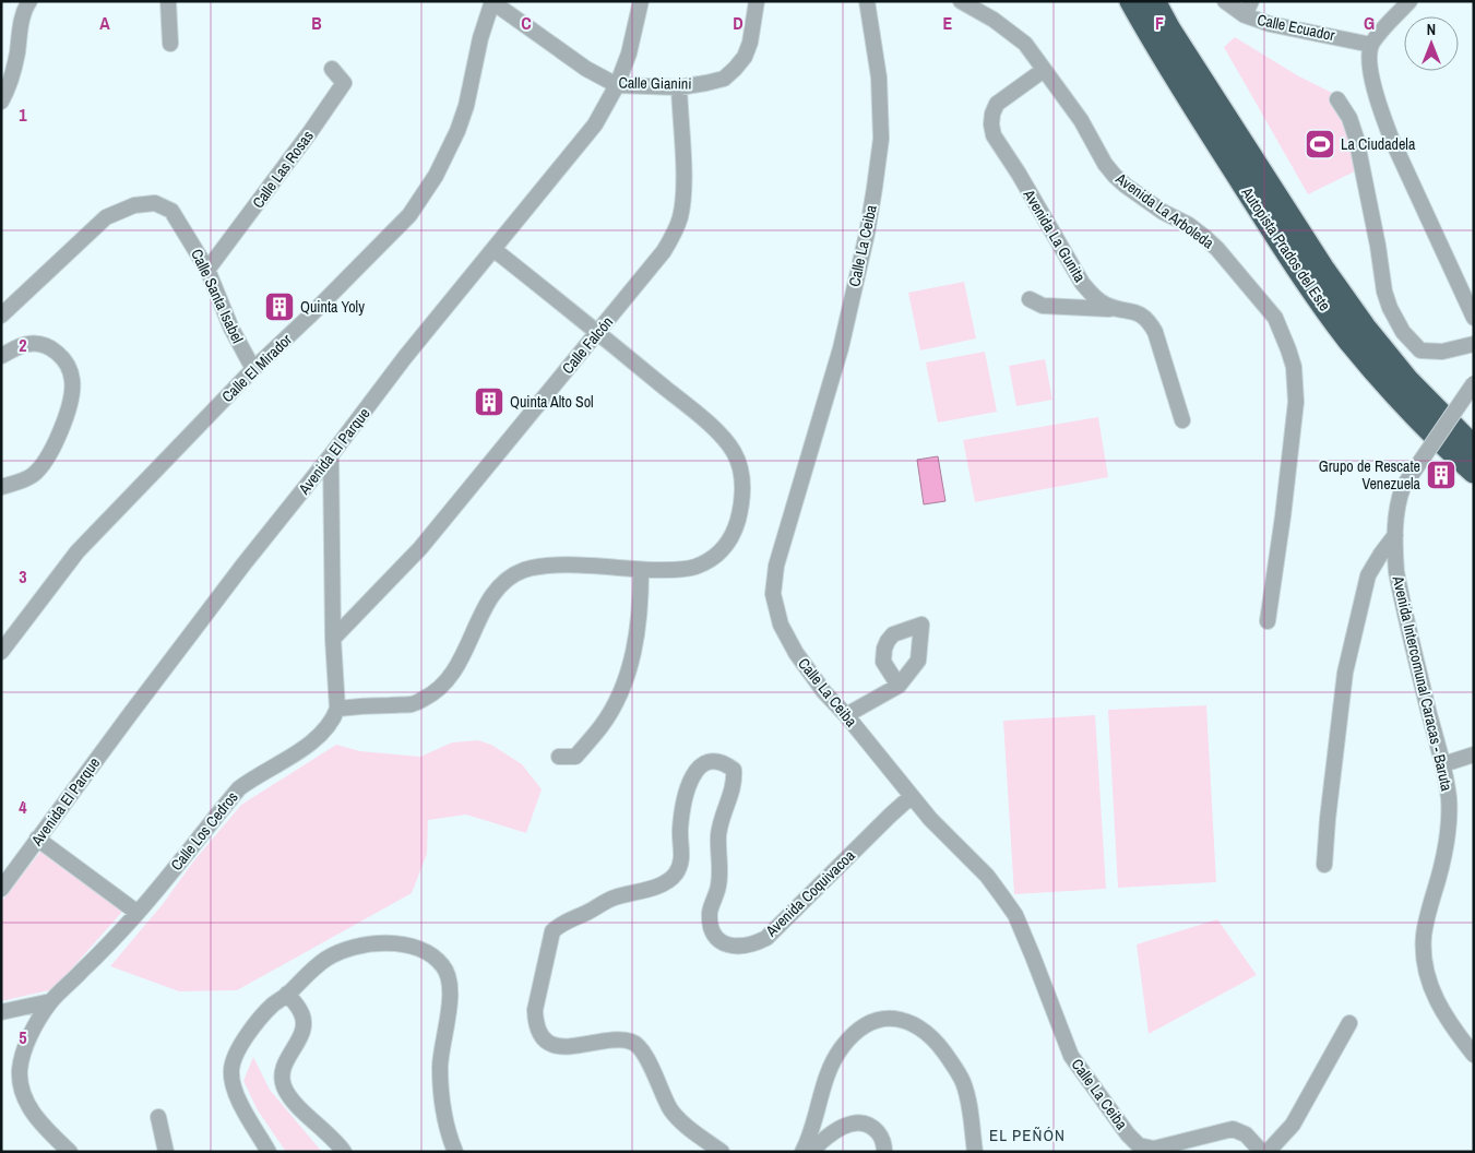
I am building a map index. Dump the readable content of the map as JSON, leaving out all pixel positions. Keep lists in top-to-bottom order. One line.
{"streets":{"highway":["Autopista Prados del Este"],"street":["Calle Ecuador","Calle Gianini","Calle Las Rosas","Avenida La Arboleda","Avenida La Gunita","Calle La Ceiba","Calle Santa Isabel","Calle Falcón","Calle El Mirador","Avenida El Parque","Avenida Intercomunal Caracas - Baruta","Calle Los Cedros","Avenida Coquivacoa"]},"crossings":[["Calle Gianini","Calle Falcón"],["Calle Gianini","Calle El Mirador"],["Calle Gianini","Avenida El Parque"],["Calle Las Rosas","Calle Santa Isabel"],["Avenida La Arboleda","Avenida La Gunita"],["Calle La Ceiba","Avenida Coquivacoa"],["Calle Santa Isabel","Calle El Mirador"]],"districts":["EL PEÑÓN"],"places":{"sports":["La Ciudadela"],"building":["Quinta Yoly","Quinta Alto Sol","Grupo de Rescate Venezuela"]},"north":"top","grid":{"columns":["A","B","C","D","E","F","G"],"rows":["1","2","3","4","5"]}}
